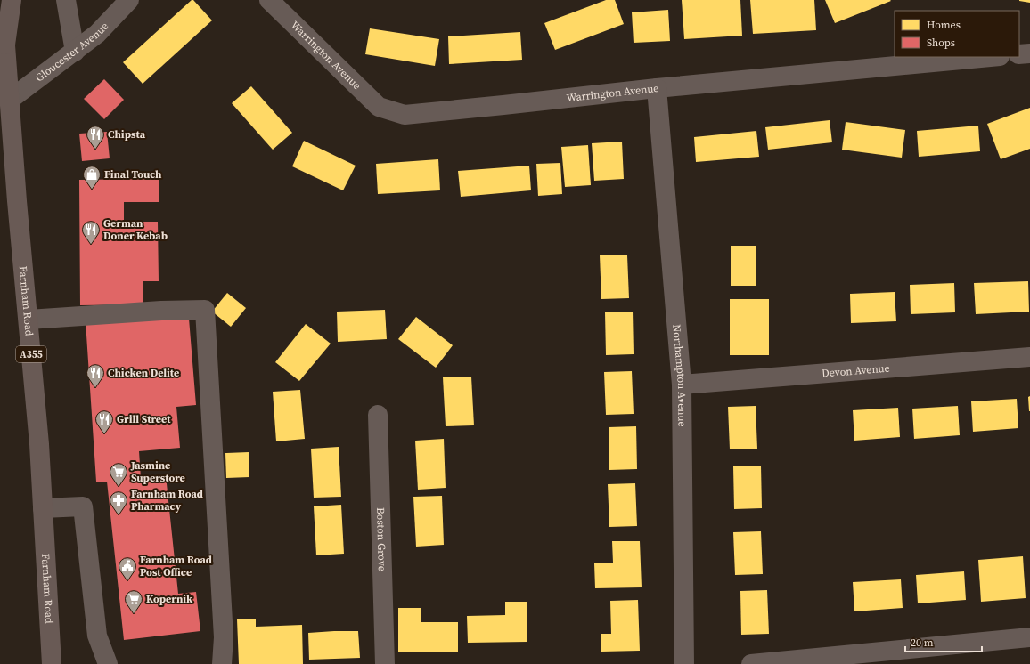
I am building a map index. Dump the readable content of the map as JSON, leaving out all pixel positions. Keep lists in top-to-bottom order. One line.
{"streets":{"main road":["Farnham Road","A355"],"street":["Gloucester Avenue","Warrington Avenue","Devon Avenue","Northampton Avenue","Boston Grove"]},"crossings":[["Gloucester Avenue","Farnham Road"],["Warrington Avenue","Northampton Avenue"],["Devon Avenue","Northampton Avenue"]],"places":{"restaurant":["Chipsta","German Doner Kebab","Chicken Delite","Grill Street"],"shop":["Final Touch"],"supermarket":["Jasmine Superstore","Kopernik"],"pharmacy":["Farnham Road Pharmacy"],"public building":["Farnham Road Post Office"]},"legend":["Homes","Shops"],"scale_bar":"20 m"}
